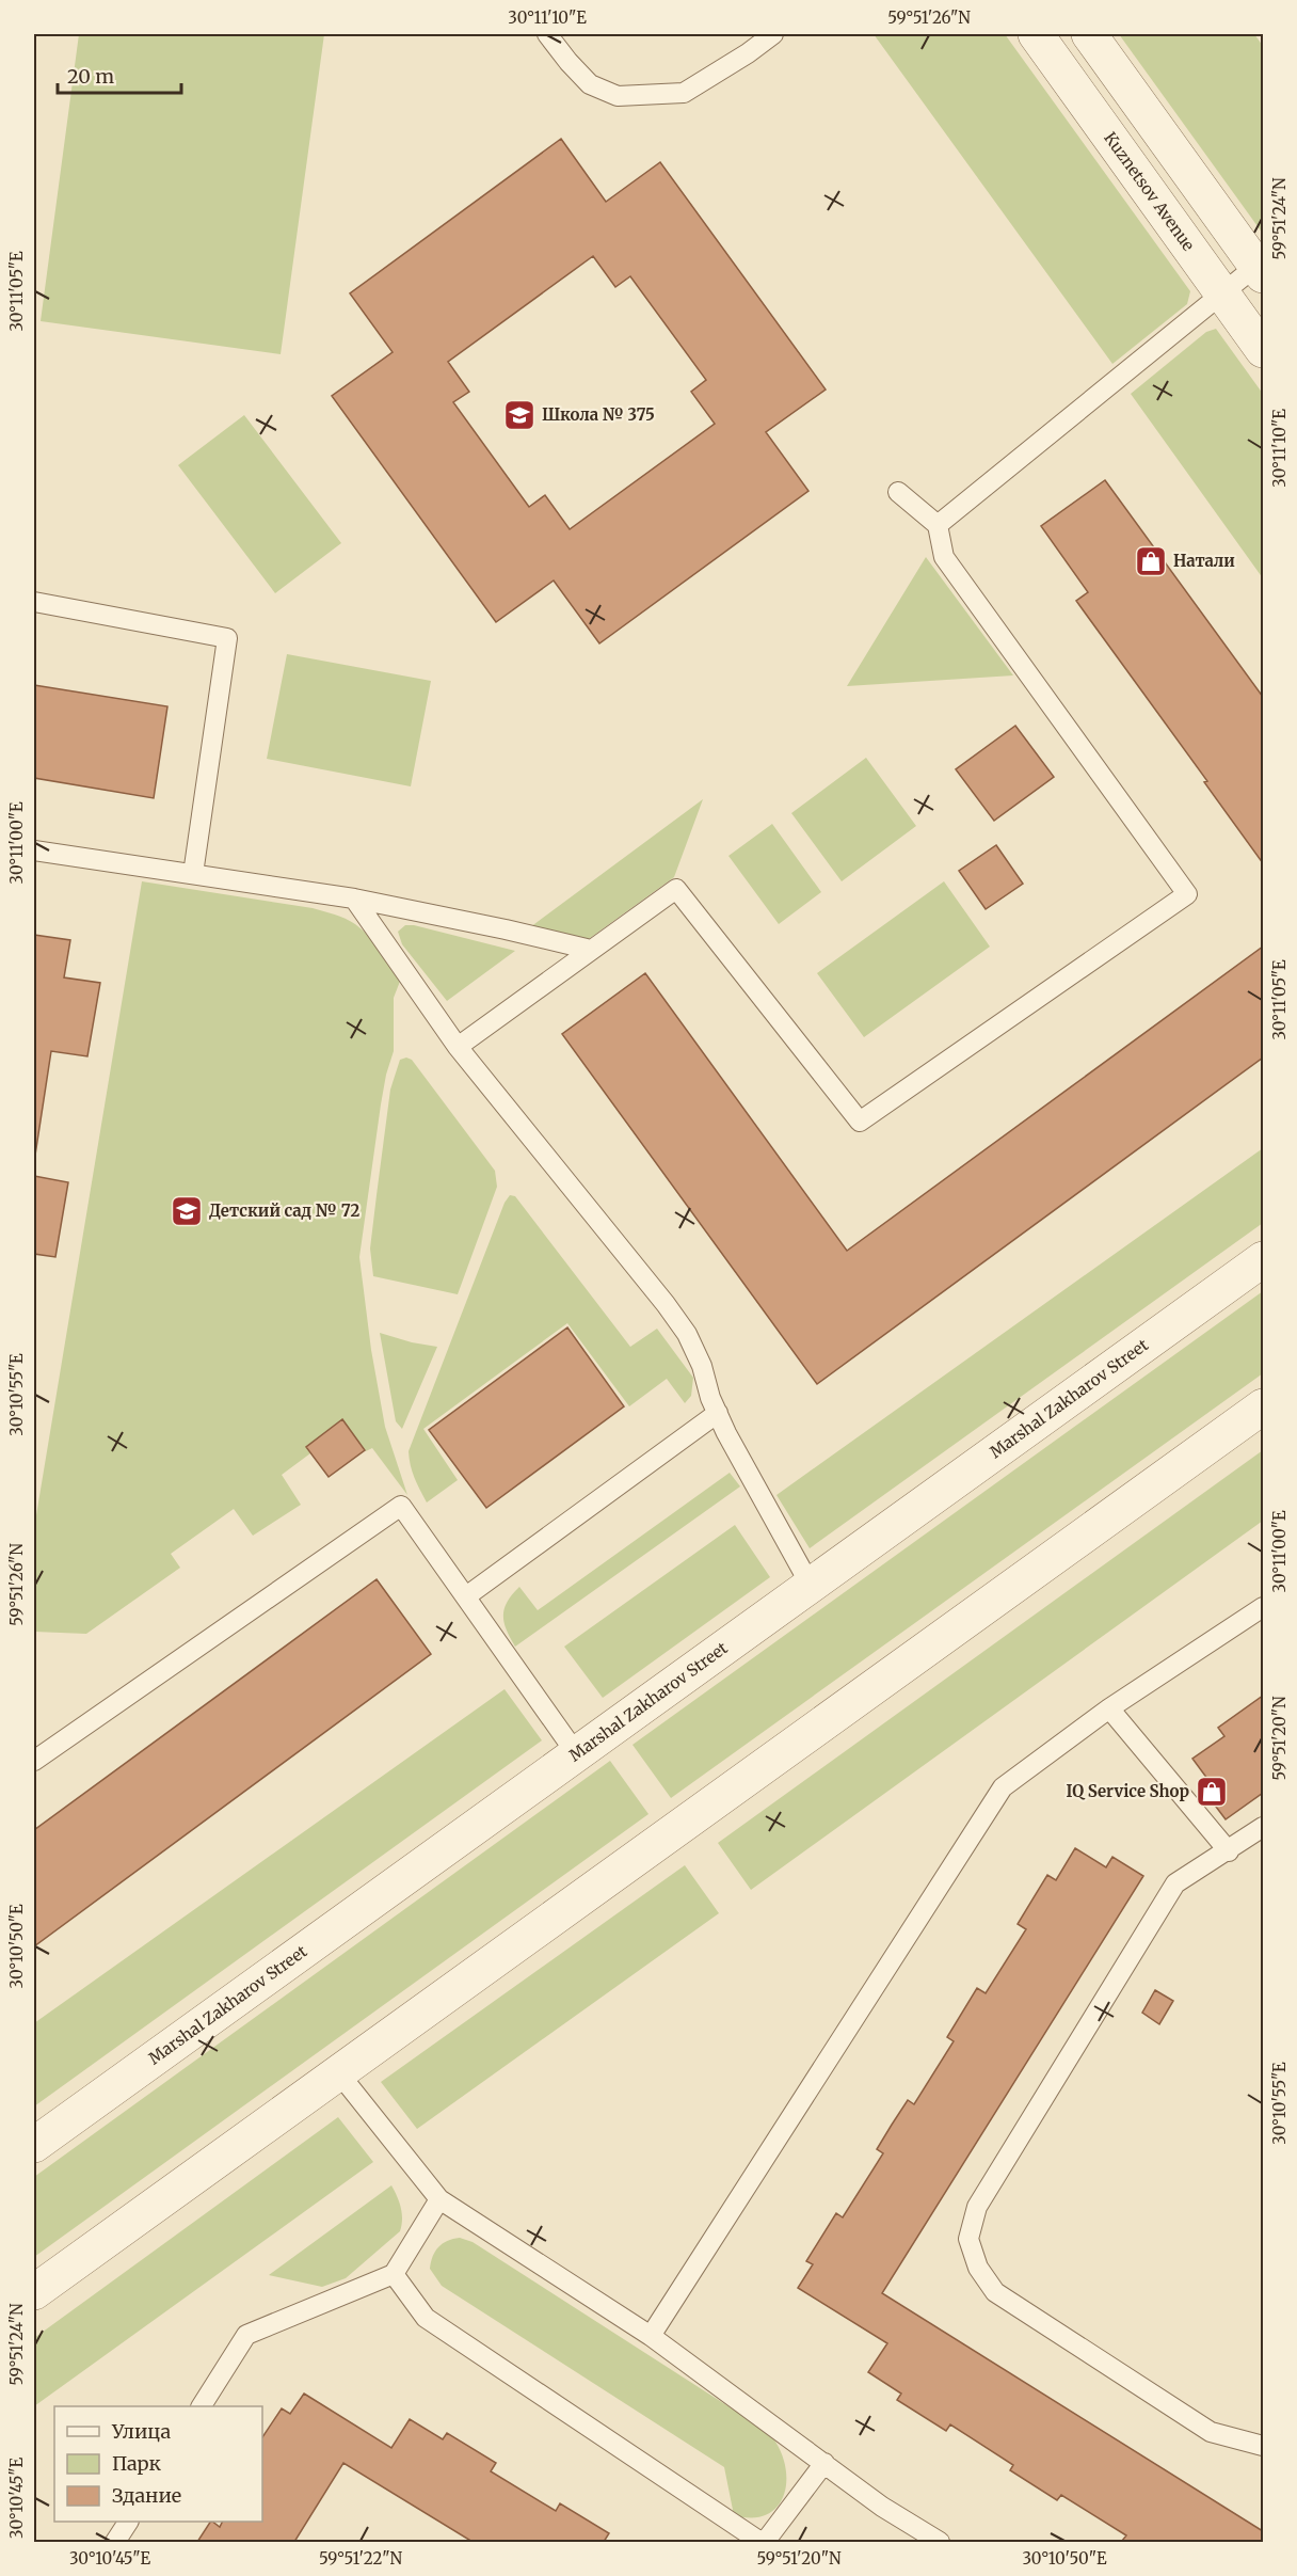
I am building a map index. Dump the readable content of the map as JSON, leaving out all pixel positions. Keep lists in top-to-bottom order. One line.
{"streets":{"street":["Kuznetsov Avenue","Marshal Zakharov Street"]},"places":{"school or university":["Школа № 375","Детский сад № 72"],"shop":["Натали","IQ Service Shop"]},"legend":["Улица","Парк","Здание"],"scale_bar":"20 m","coordinates":["30°11'10\"E","59°51'26\"N","59°51'24\"N","30°11'05\"E","30°11'00\"E","30°10'55\"E","59°51'20\"N","30°10'50\"E","30°10'45\"E","59°51'22\"N"]}
